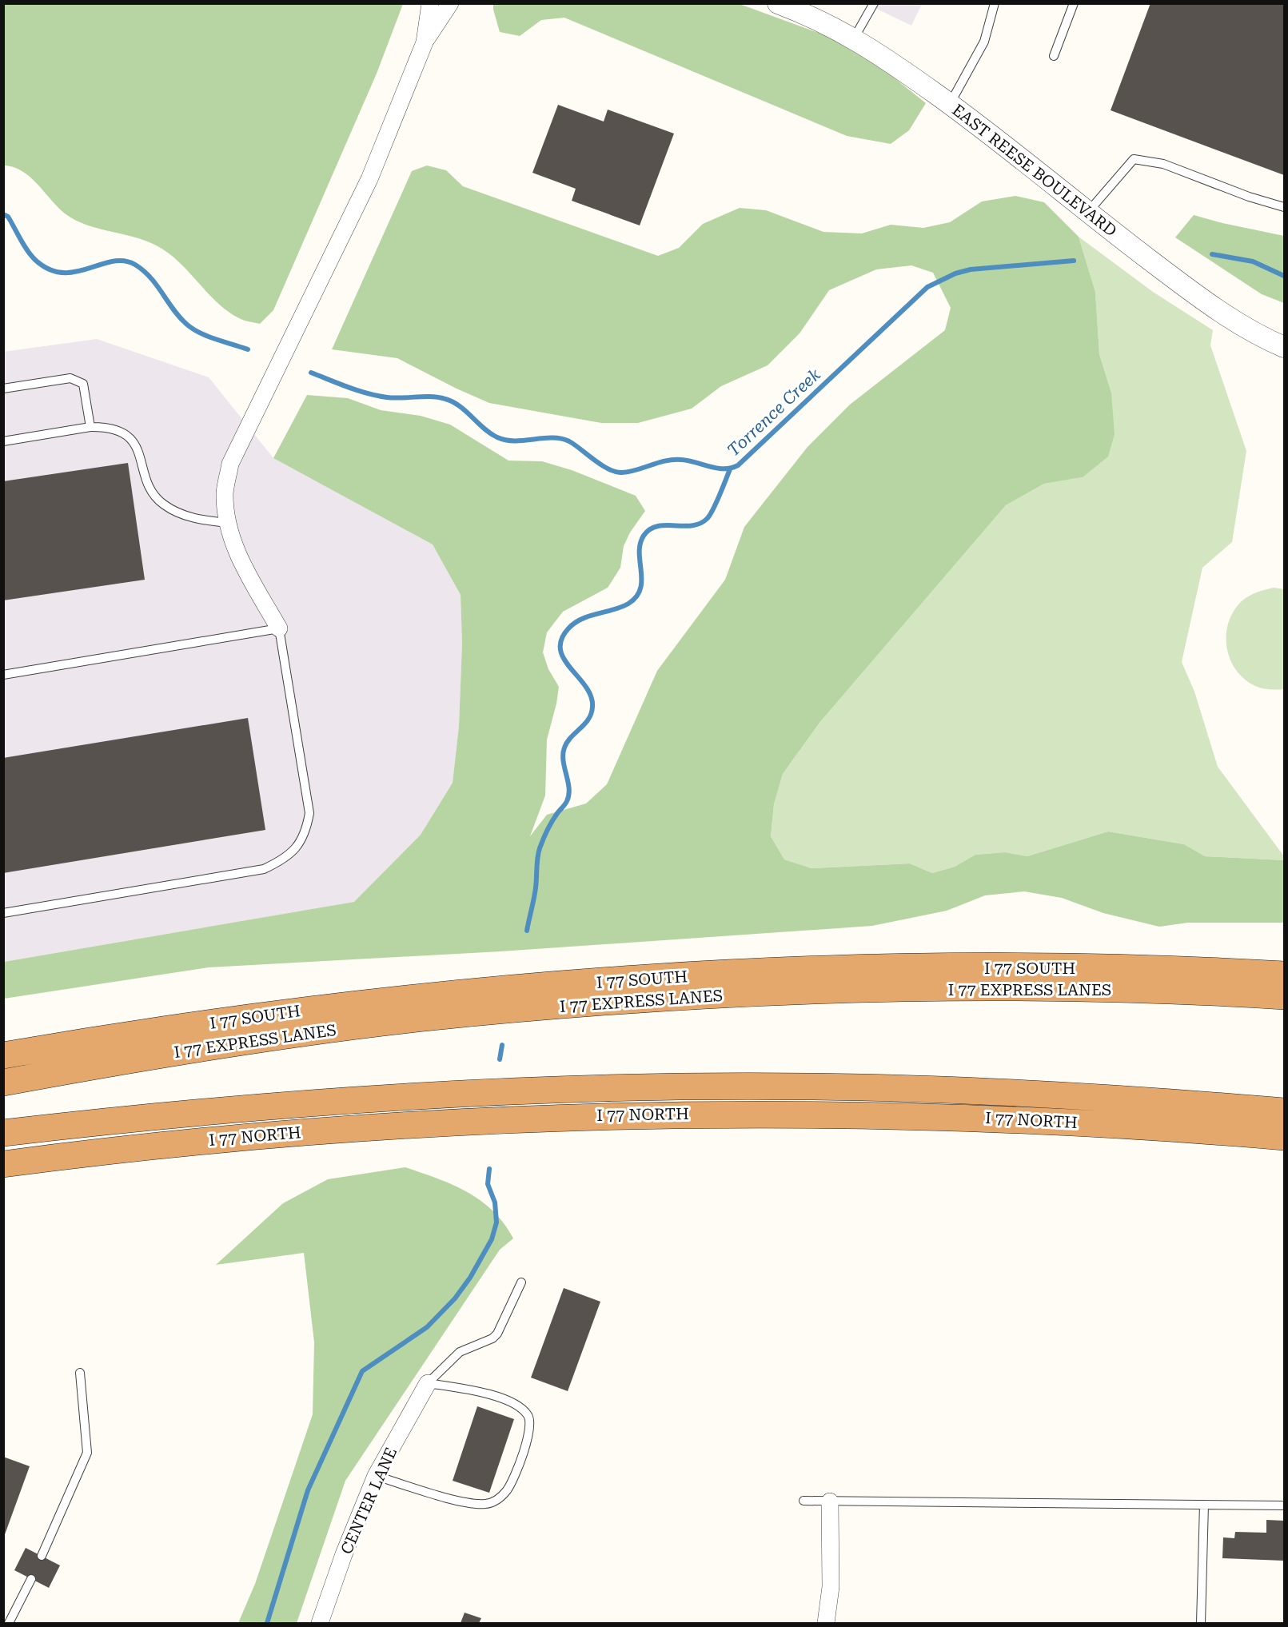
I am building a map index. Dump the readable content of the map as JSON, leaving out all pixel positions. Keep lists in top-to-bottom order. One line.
{"streets":{"highway":["I 77 SOUTH","I 77 EXPRESS LANES","I 77 NORTH"],"street":["EAST REESE BOULEVARD","CENTER LANE"]},"water":["Torrence Creek"]}
